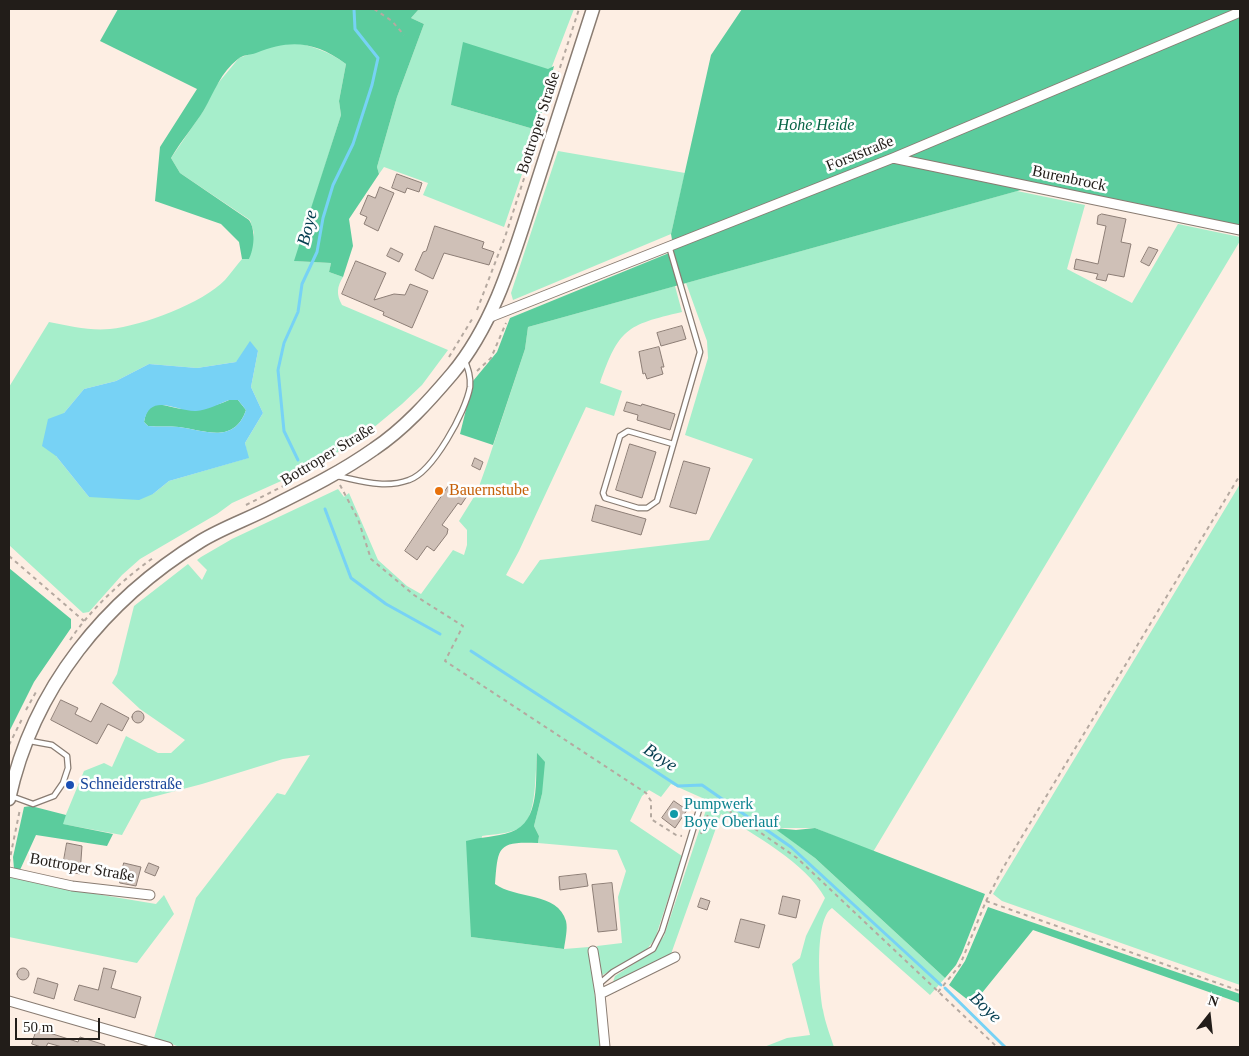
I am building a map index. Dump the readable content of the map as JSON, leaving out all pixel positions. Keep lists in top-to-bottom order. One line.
{"streets":{"main road":["Bottroper Straße"],"street":["Forststraße","Burenbrock"]},"crossings":[["Bottroper Straße","Forststraße"],["Forststraße","Burenbrock"]],"water":["Boye"],"parks":["Hohe Heide"],"places":["Bauernstube","Schneiderstraße","Pumpwerk Boye Oberlauf"],"scale_bar":"50 m","north":"top"}
